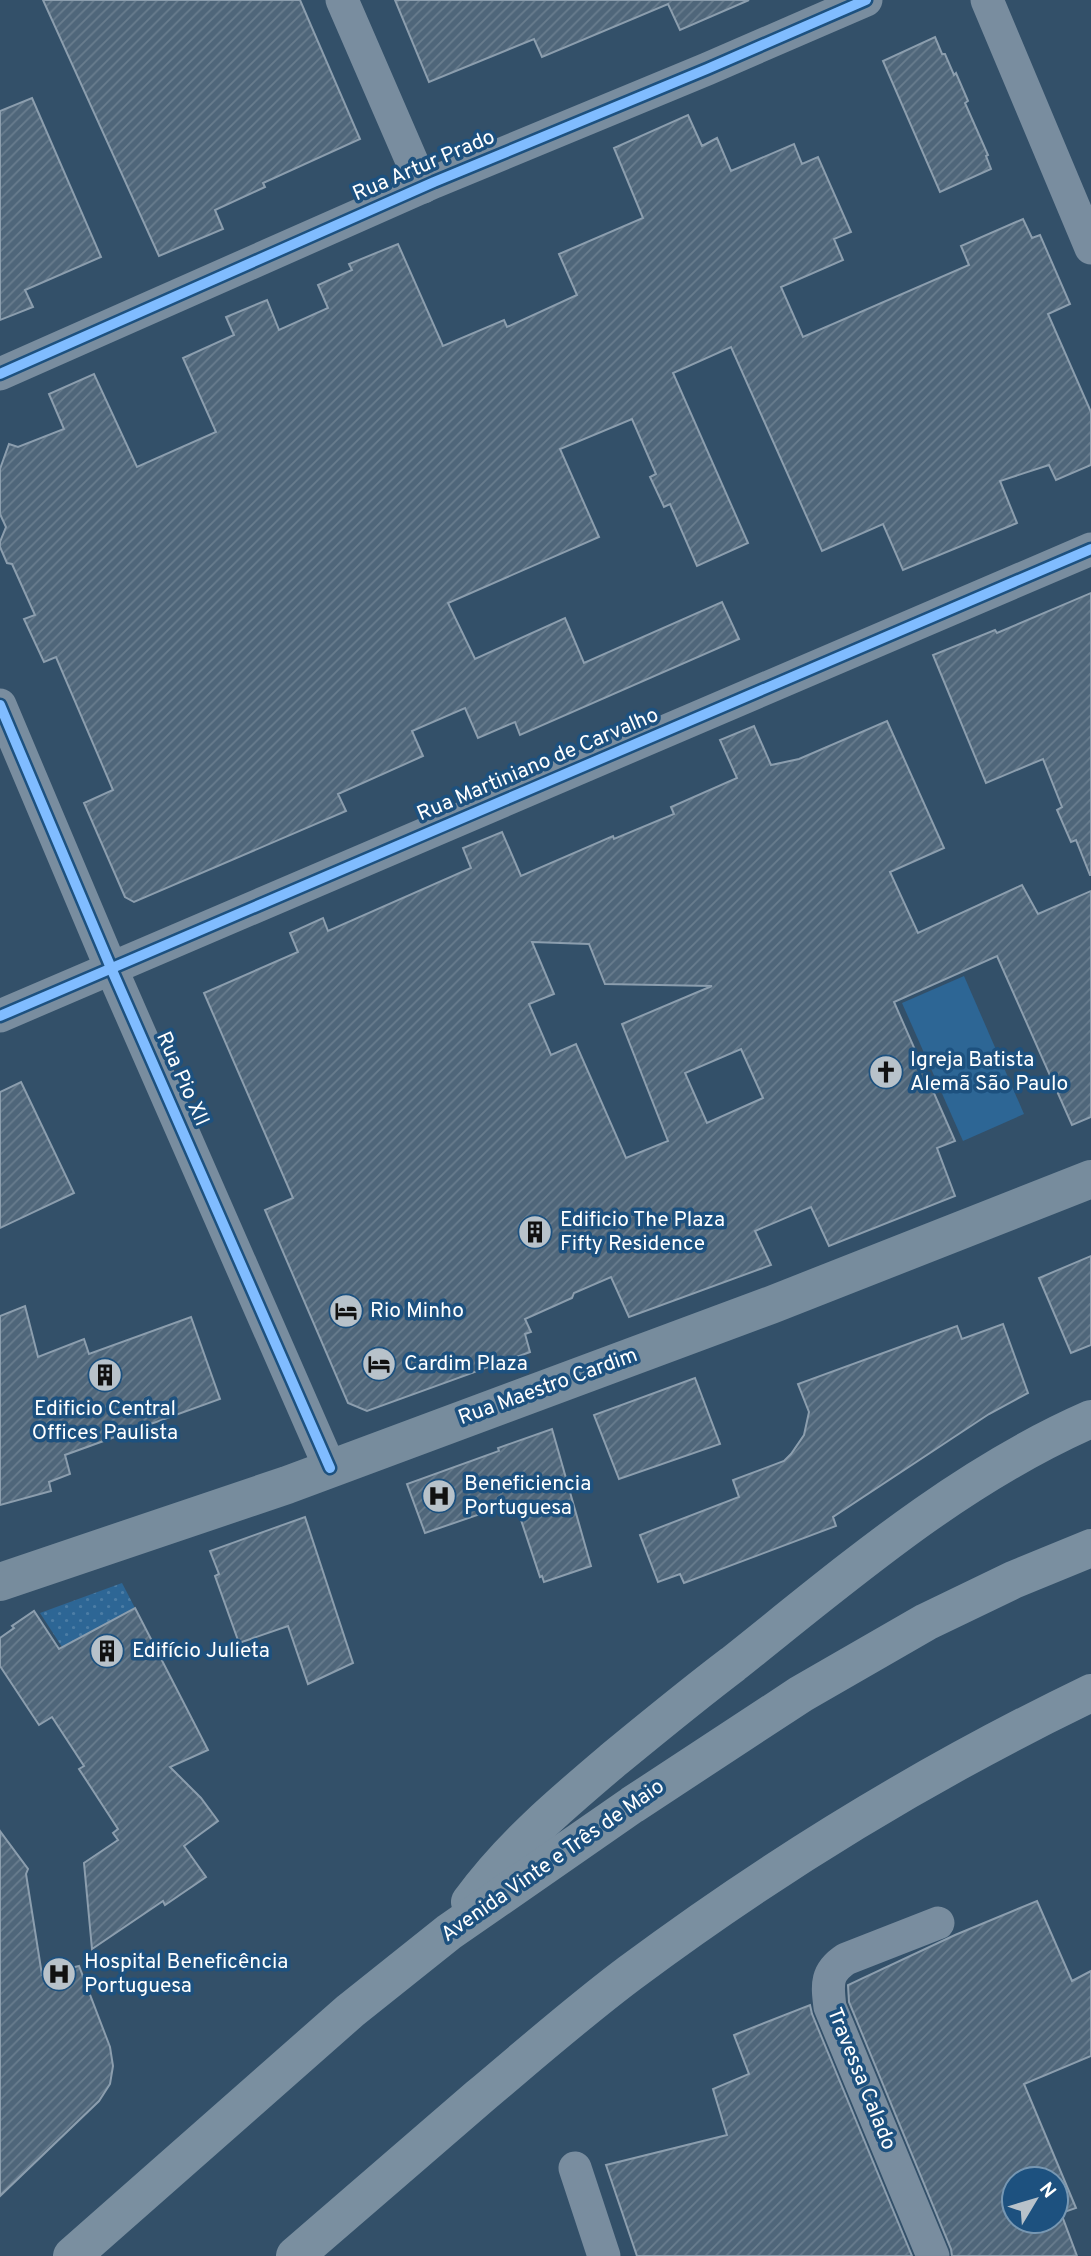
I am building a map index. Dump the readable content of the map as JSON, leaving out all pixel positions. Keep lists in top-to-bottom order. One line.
{"streets":{"highway":["Avenida Vinte e Três de Maio"],"main road":["Rua Maestro Cardim"],"street":["Rua Artur Prado","Rua Martiniano de Carvalho","Rua Pio XII","Travessa Calado"]},"crossings":[["Rua Martiniano de Carvalho","Rua Pio XII"],["Rua Pio XII","Rua Maestro Cardim"]],"places":{"church":["Igreja Batista Alemã São Paulo"],"building":["Edificio The Plaza Fifty Residence","Edificio Central Offices Paulista","Edifício Julieta"],"hotel":["Rio Minho","Cardim Plaza"],"hospital":["Beneficiencia Portuguesa","Hospital Beneficência Portuguesa"]},"north":"top right"}
